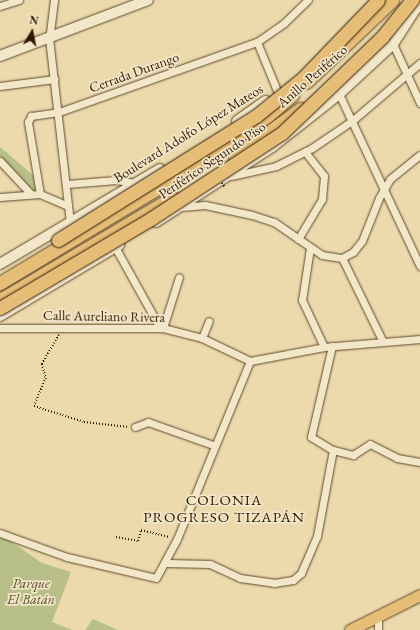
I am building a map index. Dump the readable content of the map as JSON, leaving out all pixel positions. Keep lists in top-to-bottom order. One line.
{"streets":{"highway":["Anillo Periférico","Periférico Segundo Piso"],"main road":["Boulevard Adolfo López Mateos"],"street":["Cerrada Durango","Calle Aureliano Rivera"]},"crossings":[["Anillo Periférico","Periférico Segundo Piso"]],"districts":["COLONIA PROGRESO TIZAPÁN"],"parks":["Parque El Batán"],"north":"top"}
